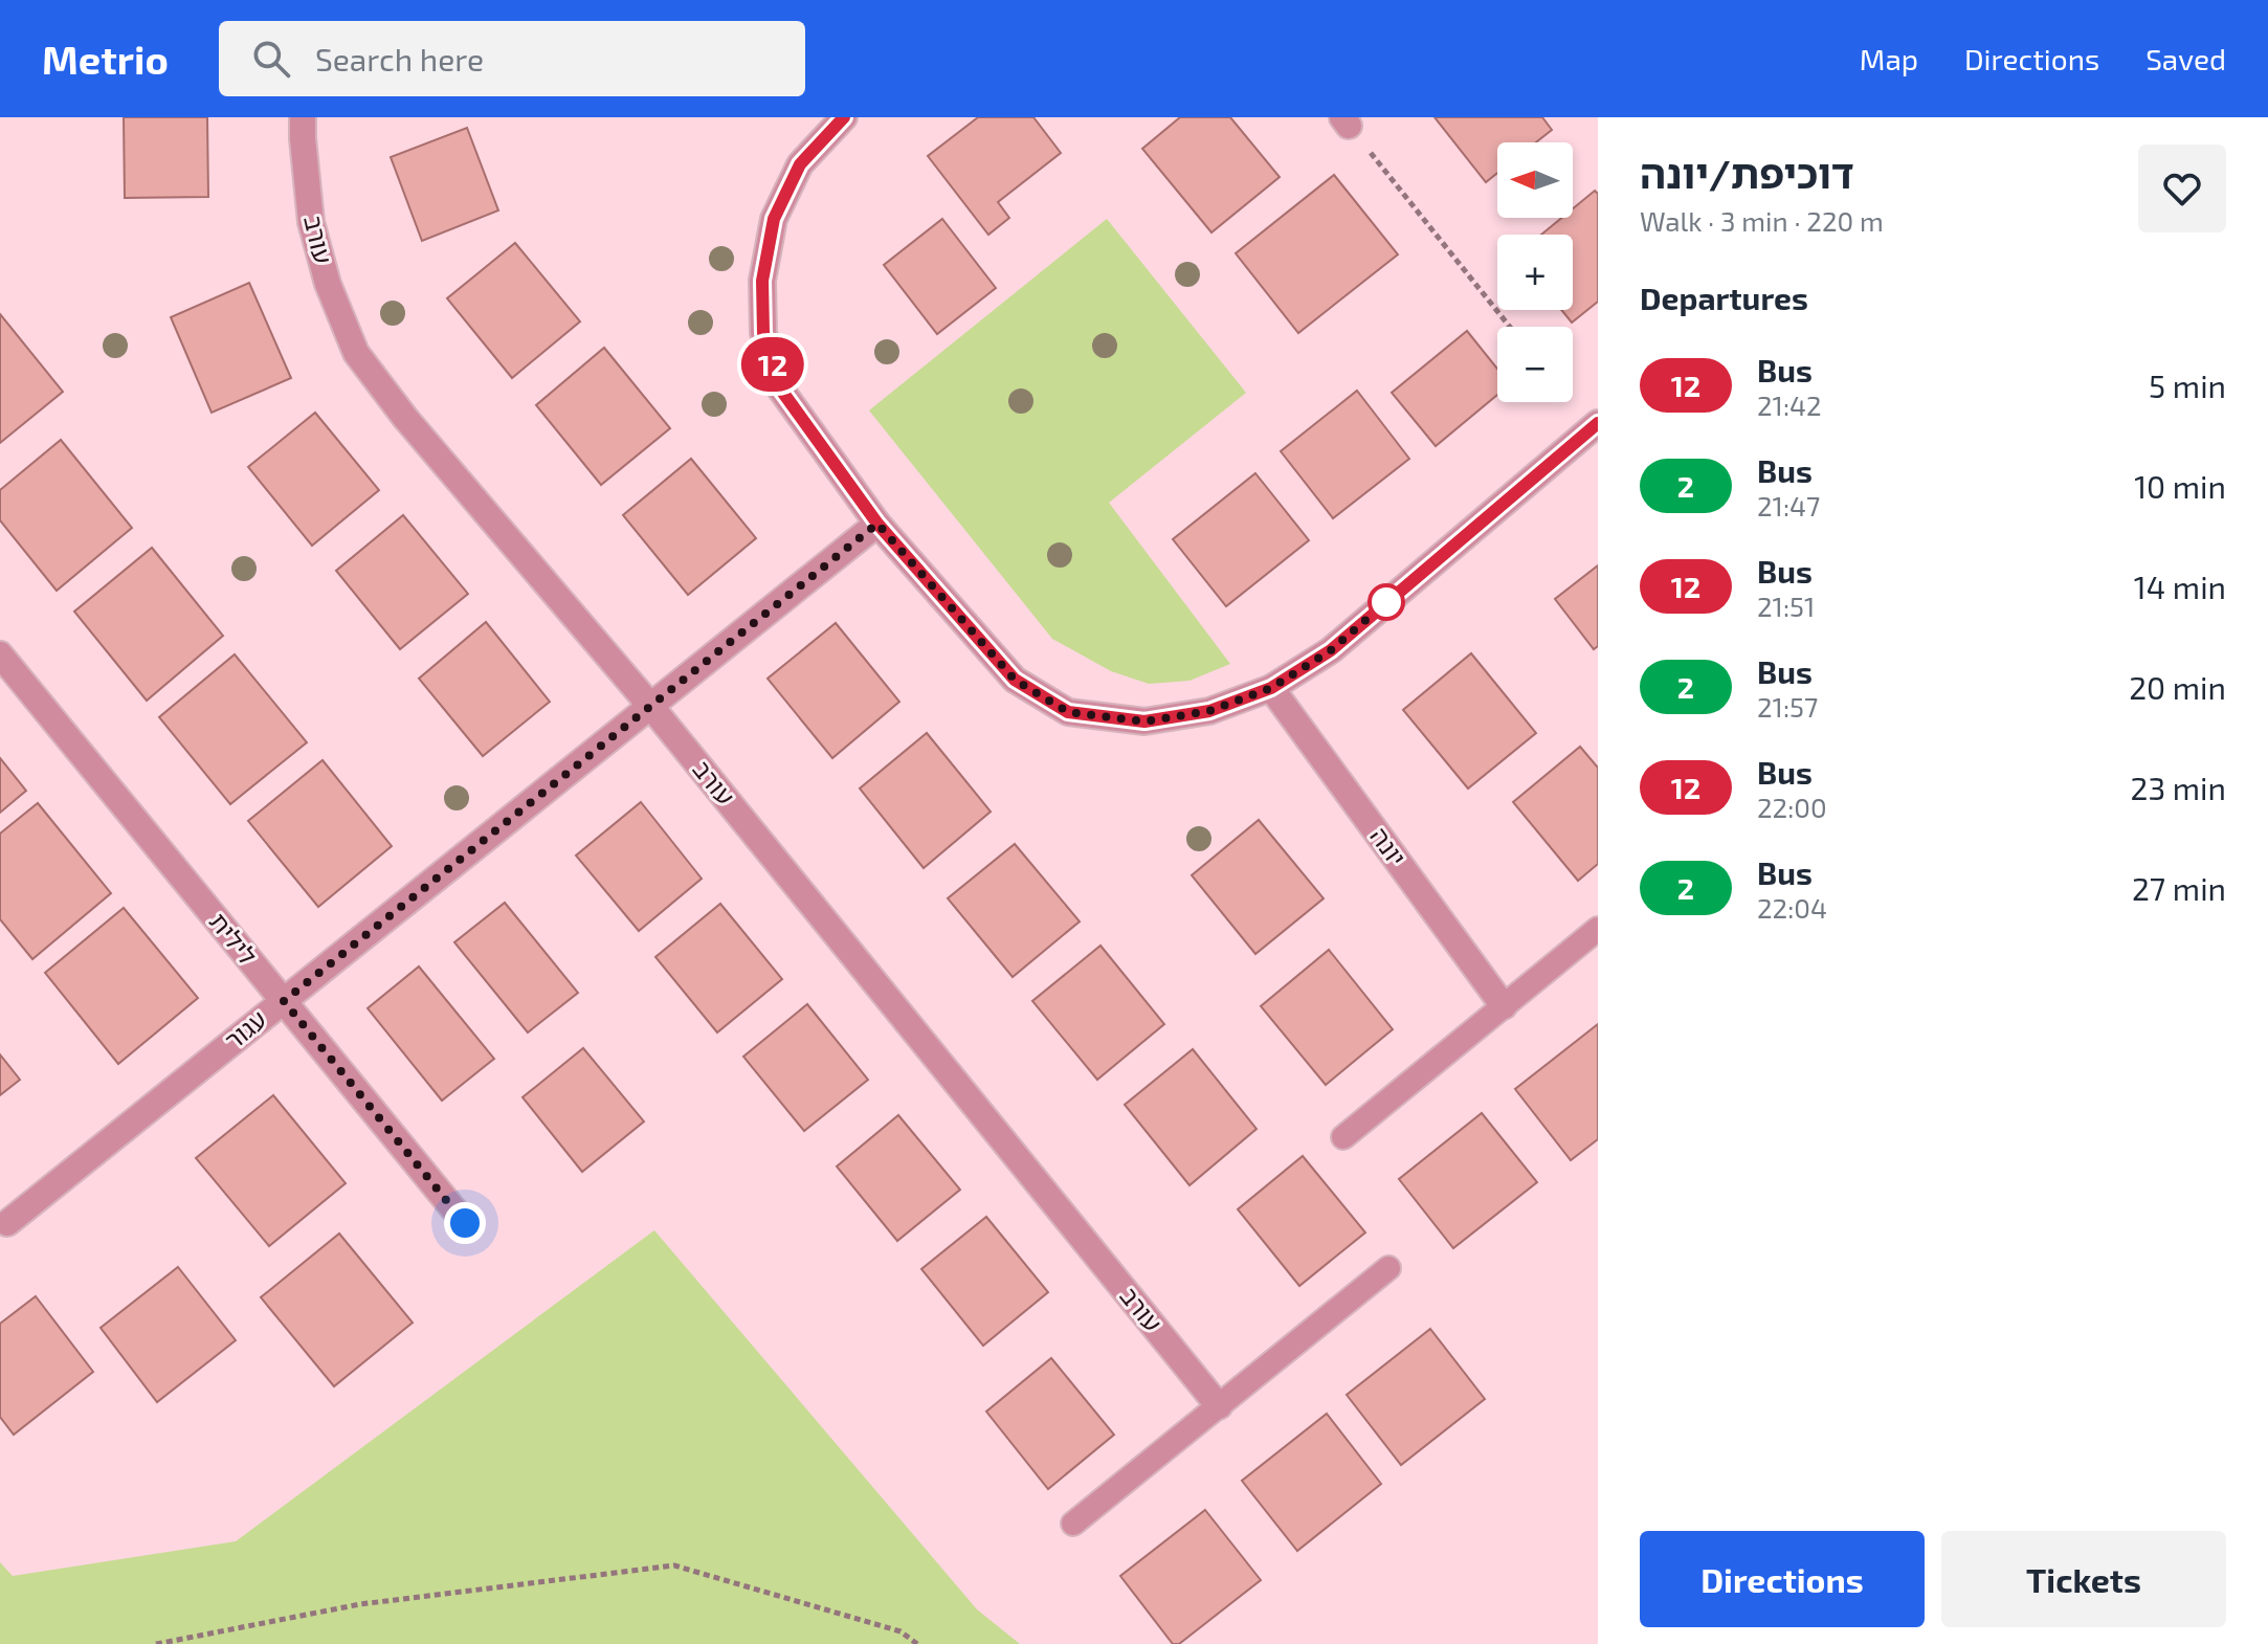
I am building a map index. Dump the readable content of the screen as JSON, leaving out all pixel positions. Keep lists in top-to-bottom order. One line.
{"streets":{"street":["עורב","יונה","לילית","עגור"]},"crossings":[["עורב","עגור"],["לילית","עגור"]],"lines":["bus line 12"],"north":"left","page":{"header":"Metrio","search":"Search here","nav":["Map","Directions","Saved"],"on_map":"12","heading":[["דוכיפת/יונה","Walk · 3 min · 220 m"],"Departures"],"map_buttons":["+","−"],"list":[{"mark":"12","name":"Bus","note":"21:42","value":"5 min"},{"mark":"2","name":"Bus","note":"21:47","value":"10 min"},{"mark":"12","name":"Bus","note":"21:51","value":"14 min"},{"mark":"2","name":"Bus","note":"21:57","value":"20 min"},{"mark":"12","name":"Bus","note":"22:00","value":"23 min"},{"mark":"2","name":"Bus","note":"22:04","value":"27 min"}],"buttons":["Directions","Tickets"]}}
